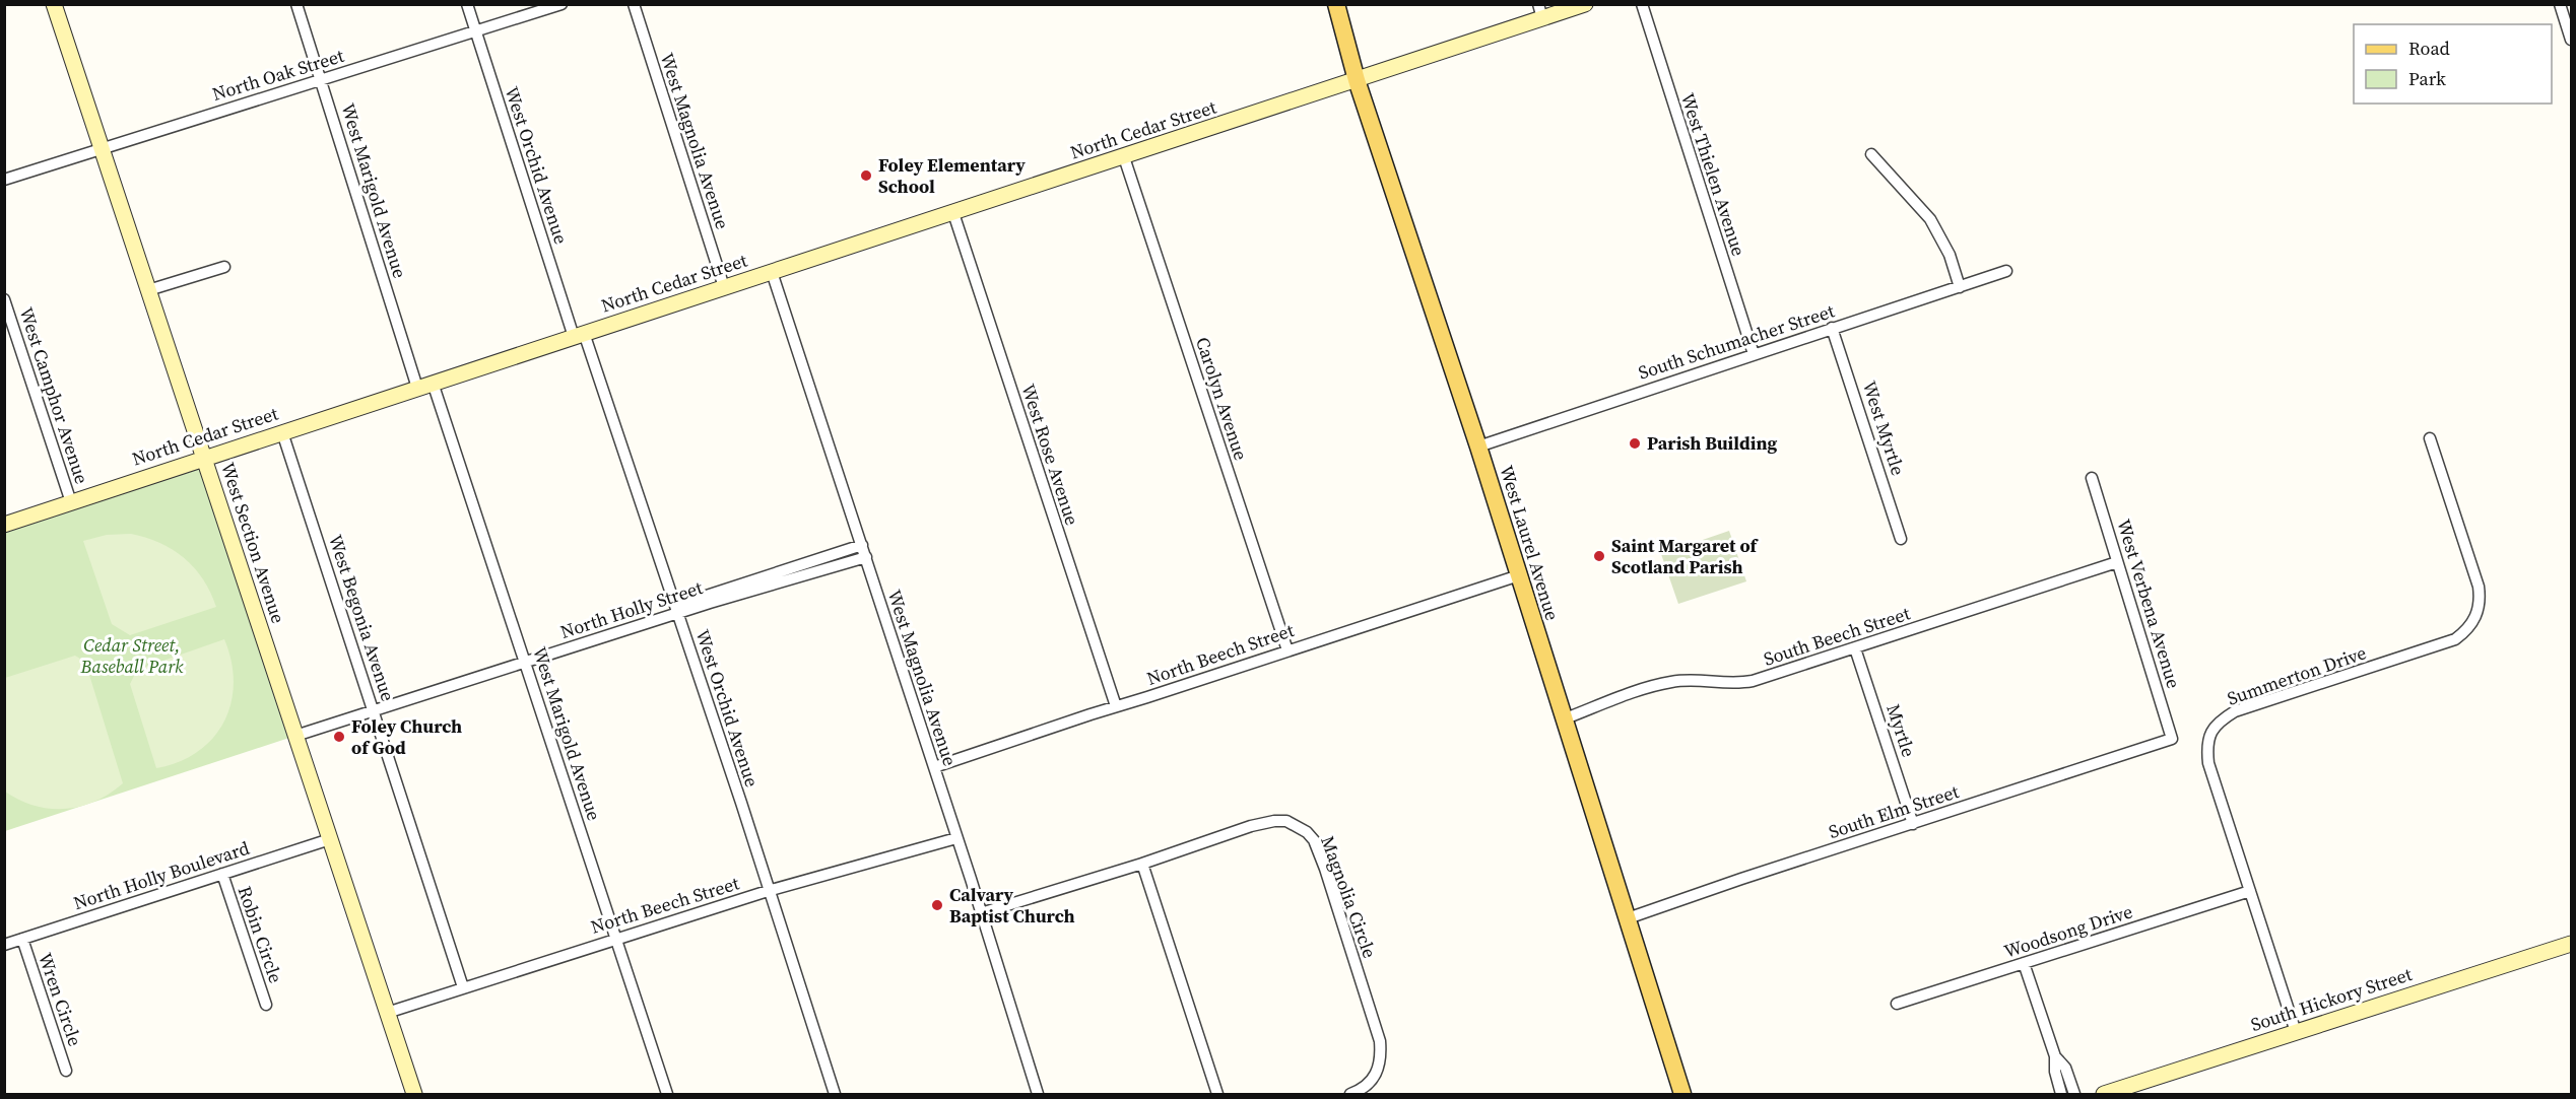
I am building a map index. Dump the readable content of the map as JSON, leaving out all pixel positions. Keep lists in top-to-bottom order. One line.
{"streets":{"main road":["West Laurel Avenue"],"street":["North Oak Street","North Cedar Street","West Magnolia Avenue","West Orchid Avenue","West Thielen Avenue","West Marigold Avenue","South Schumacher Street","West Camphor Avenue","Carolyn Avenue","West Myrtle","West Rose Avenue","West Section Avenue","West Verbena Avenue","North Holly Street","West Begonia Avenue","South Beech Street","North Beech Street","Summerton Drive","Myrtle","South Elm Street","North Holly Boulevard","Magnolia Circle","Woodsong Drive","Robin Circle","Wren Circle","South Hickory Street"]},"crossings":[["North Oak Street","West Orchid Avenue"],["North Oak Street","West Marigold Avenue"],["North Oak Street","West Section Avenue"],["North Cedar Street","West Magnolia Avenue"],["North Cedar Street","West Orchid Avenue"],["North Cedar Street","West Marigold Avenue"],["North Cedar Street","West Camphor Avenue"],["North Cedar Street","Carolyn Avenue"],["North Cedar Street","West Rose Avenue"],["North Cedar Street","West Section Avenue"],["North Cedar Street","West Laurel Avenue"],["North Cedar Street","West Begonia Avenue"],["West Magnolia Avenue","North Holly Street"],["West Magnolia Avenue","North Beech Street"],["West Magnolia Avenue","Magnolia Circle"],["West Orchid Avenue","North Holly Street"],["West Orchid Avenue","North Beech Street"],["West Thielen Avenue","South Schumacher Street"],["West Marigold Avenue","North Holly Street"],["West Marigold Avenue","North Beech Street"],["South Schumacher Street","West Myrtle"],["South Schumacher Street","West Laurel Avenue"],["Carolyn Avenue","North Beech Street"],["West Rose Avenue","North Beech Street"],["West Section Avenue","North Holly Street"],["West Section Avenue","North Beech Street"],["West Section Avenue","North Holly Boulevard"],["West Laurel Avenue","South Beech Street"],["West Laurel Avenue","North Beech Street"],["West Laurel Avenue","South Elm Street"],["West Verbena Avenue","South Beech Street"],["West Verbena Avenue","South Elm Street"],["North Holly Street","West Begonia Avenue"],["West Begonia Avenue","North Beech Street"],["South Beech Street","Myrtle"],["Summerton Drive","Woodsong Drive"],["Summerton Drive","South Hickory Street"],["Myrtle","South Elm Street"],["North Holly Boulevard","Robin Circle"],["North Holly Boulevard","Wren Circle"]],"parks":["Cedar Street, Baseball Park"],"places":["Foley Elementary School","Parish Building","Saint Margaret of Scotland Parish","Foley Church of God","Calvary Baptist Church"],"legend":["Road","Park"]}
